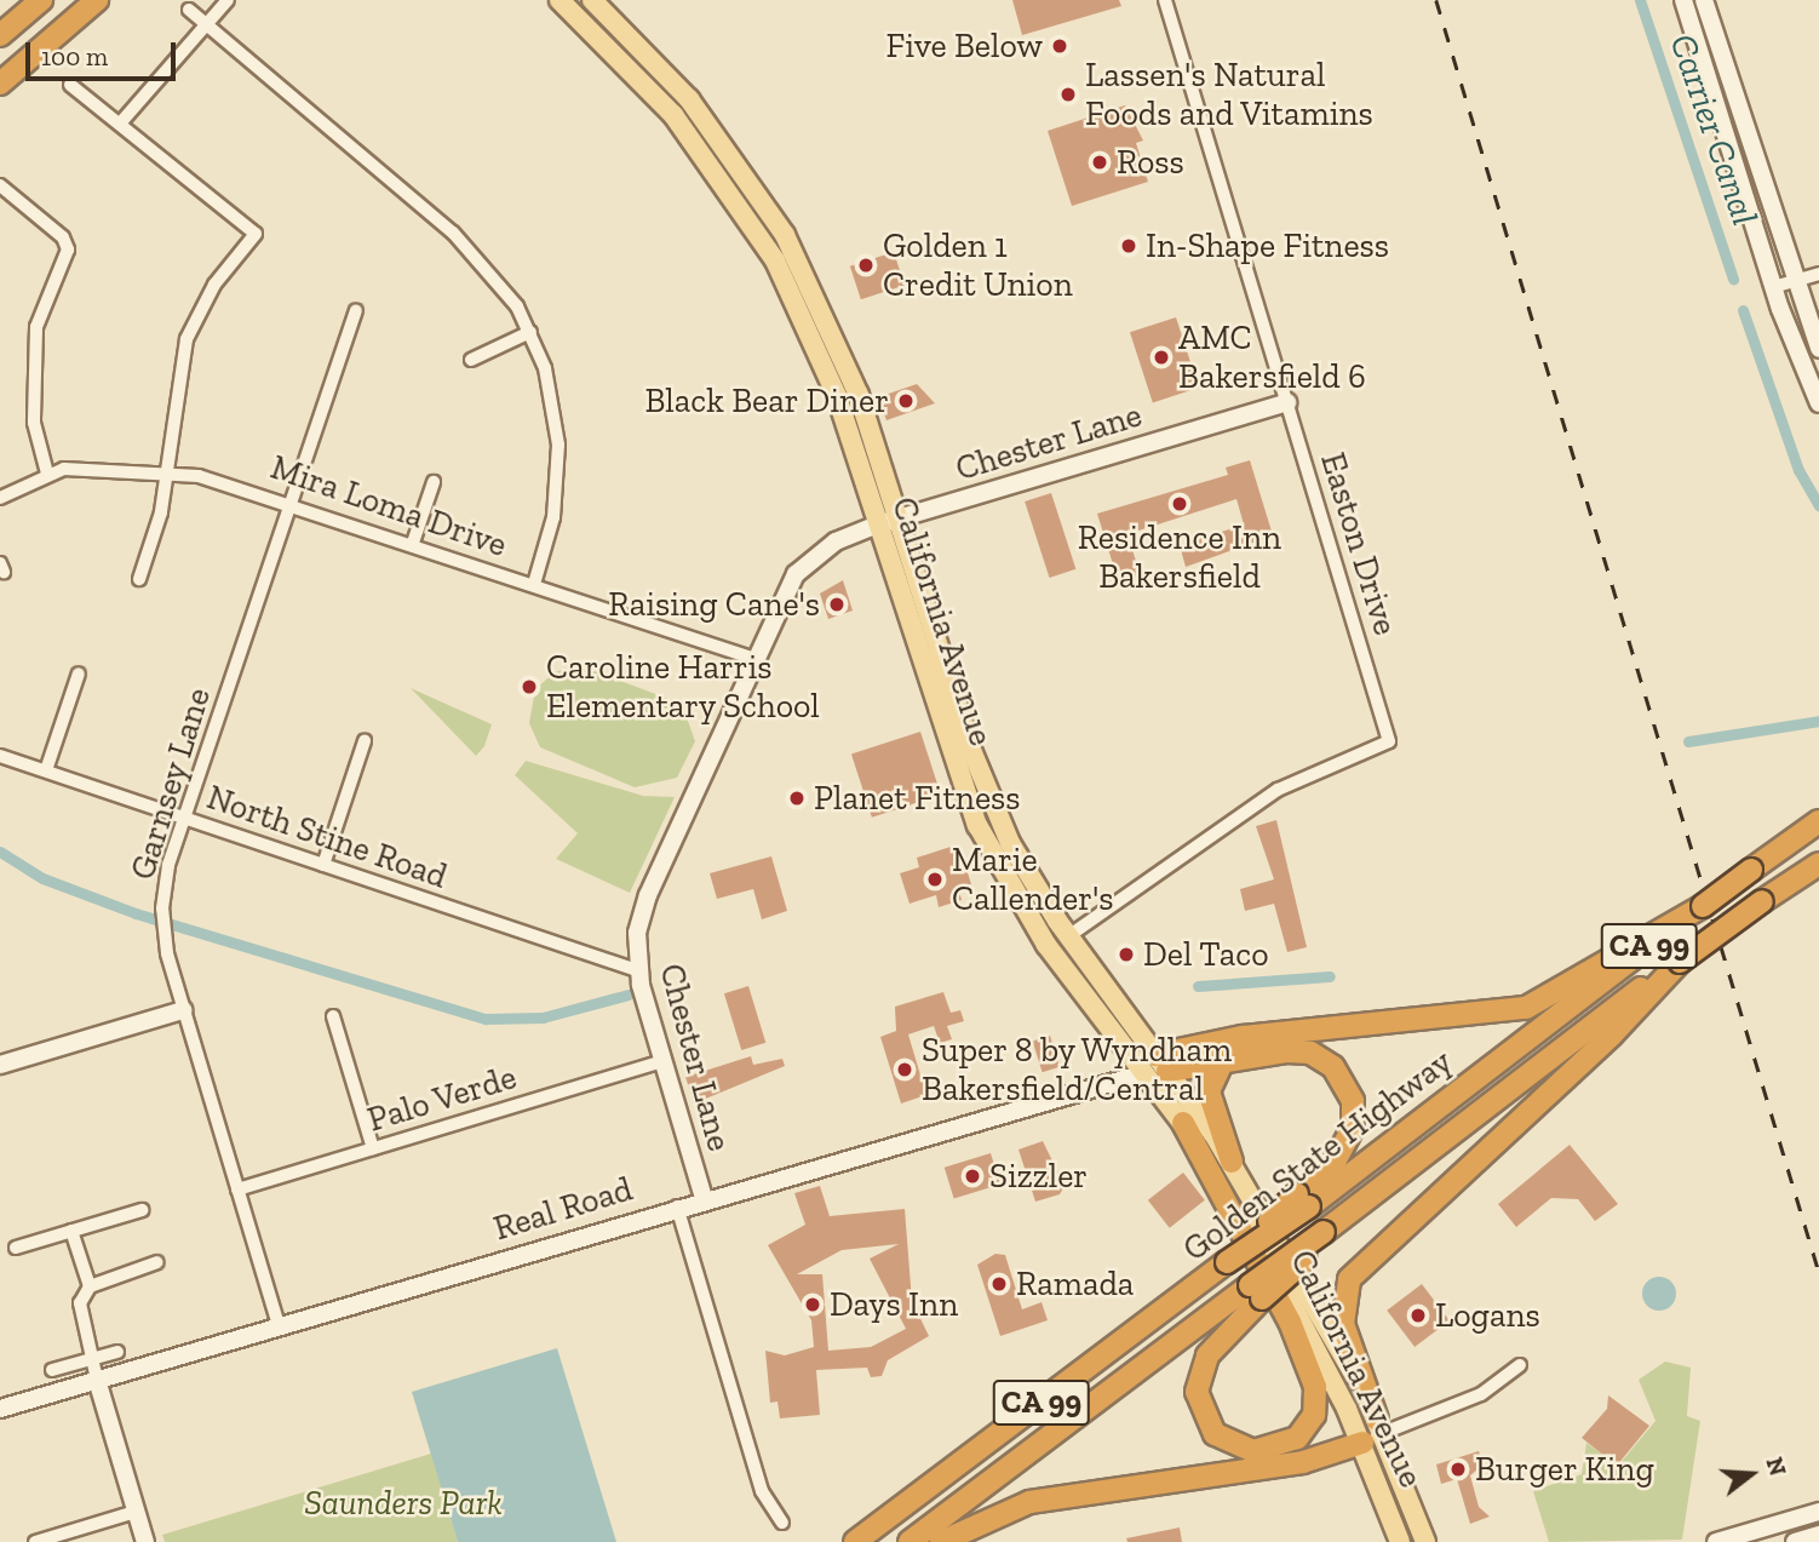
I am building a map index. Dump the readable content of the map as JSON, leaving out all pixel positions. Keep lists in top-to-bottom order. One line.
{"streets":{"highway":["CA 99","Golden State Highway"],"main road":["California Avenue"],"street":["Chester Lane","Mira Loma Drive","Easton Drive","Garnsey Lane","North Stine Road","Palo Verde","Real Road"]},"crossings":[["Chester Lane","Mira Loma Drive"],["Chester Lane","Easton Drive"],["Chester Lane","California Avenue"],["Chester Lane","North Stine Road"],["Chester Lane","Palo Verde"],["Chester Lane","Real Road"],["Mira Loma Drive","Garnsey Lane"],["Easton Drive","California Avenue"],["California Avenue","Real Road"],["Garnsey Lane","North Stine Road"],["Garnsey Lane","Palo Verde"],["Garnsey Lane","Real Road"],["CA 99","Golden State Highway"]],"water":["Carrier Canal"],"parks":["Saunders Park"],"places":["Five Below","Lassen's Natural Foods and Vitamins","Ross","In-Shape Fitness","Golden 1 Credit Union","AMC Bakersfield 6","Black Bear Diner","Residence Inn Bakersfield","Raising Cane's","Caroline Harris Elementary School","Planet Fitness","Marie Callender's","Del Taco","Super 8 by Wyndham Bakersfield/Central","Sizzler","Ramada","Days Inn","Logans","Burger King"],"scale_bar":"100 m","north":"right"}
